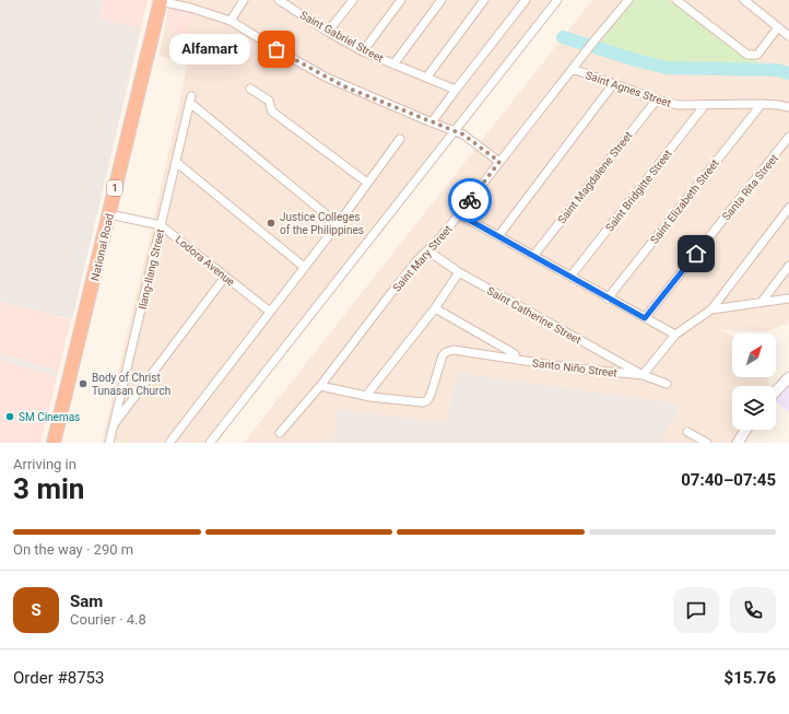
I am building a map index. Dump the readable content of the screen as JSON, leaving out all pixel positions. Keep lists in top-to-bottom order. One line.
{"streets":{"highway":["1","National Road"],"street":["Saint Gabriel Street","Saint Agnes Street","Saint Magdalene Street","Santa Rita Street","Saint Bridgitte Street","Saint Elizabeth Street","Saint Mary Street","Lodora Avenue","Ilang-Ilang Street","Saint Catherine Street","Santo Niño Street"]},"crossings":[["Saint Agnes Street","Saint Magdalene Street"],["Saint Agnes Street","Saint Bridgitte Street"],["Saint Agnes Street","Saint Elizabeth Street"],["Saint Agnes Street","Saint Mary Street"],["National Road","Lodora Avenue"],["Saint Mary Street","Saint Catherine Street"],["Saint Mary Street","Santo Niño Street"],["Lodora Avenue","Ilang-Ilang Street"],["Saint Catherine Street","Santo Niño Street"]],"places":["Alfamart","Justice Colleges of the Philippines","Body of Christ Tunasan Church","SM Cinemas"],"north":"top right","page":{"bubble":"Alfamart","heading":["3 min","Arriving in","07:40–07:45"],"panel":["Sam","Courier · 4.8","Order #8753","$15.76"],"bar":"On the way · 290 m","round":"S"}}
